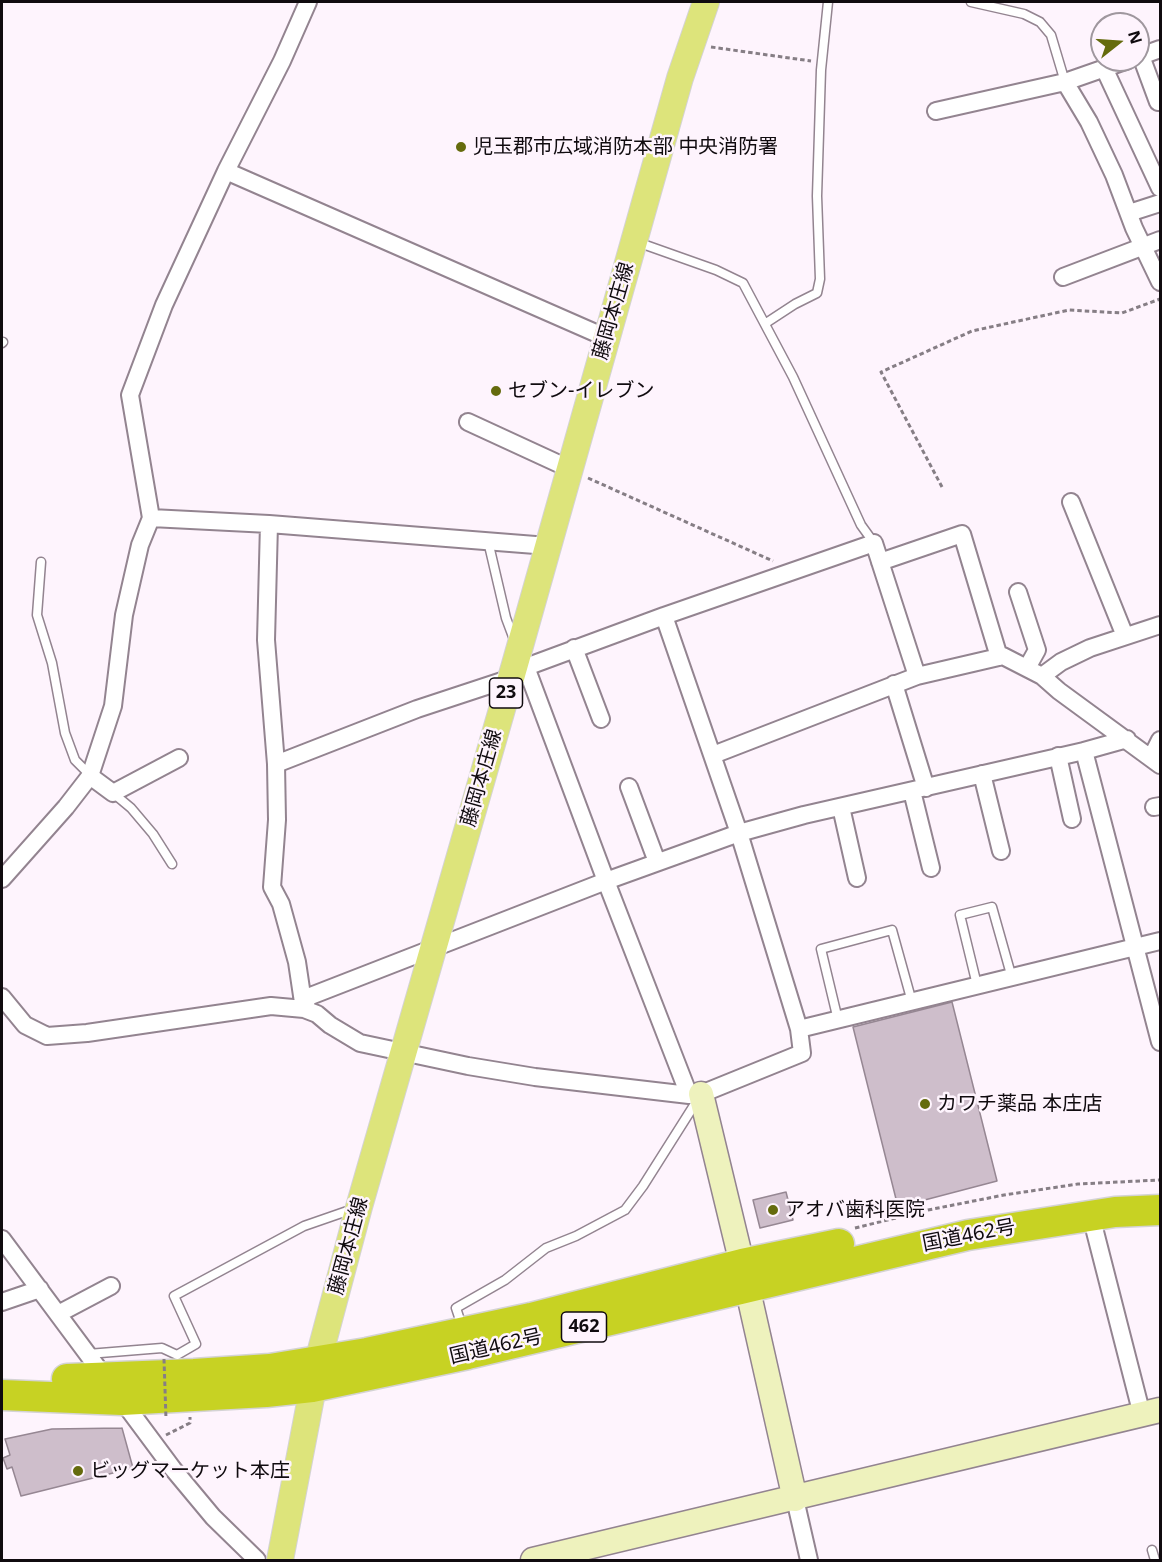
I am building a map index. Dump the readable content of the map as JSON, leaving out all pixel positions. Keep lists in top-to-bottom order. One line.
{"streets":{"highway":["国道462号","462"],"main road":["藤岡本庄線","23"]},"crossings":[["藤岡本庄線","国道462号"]],"places":["児玉郡市広域消防本部 中央消防署","セブン-イレブン","カワチ薬品 本庄店","アオバ歯科医院","ビッグマーケット本庄"],"north":"right"}
